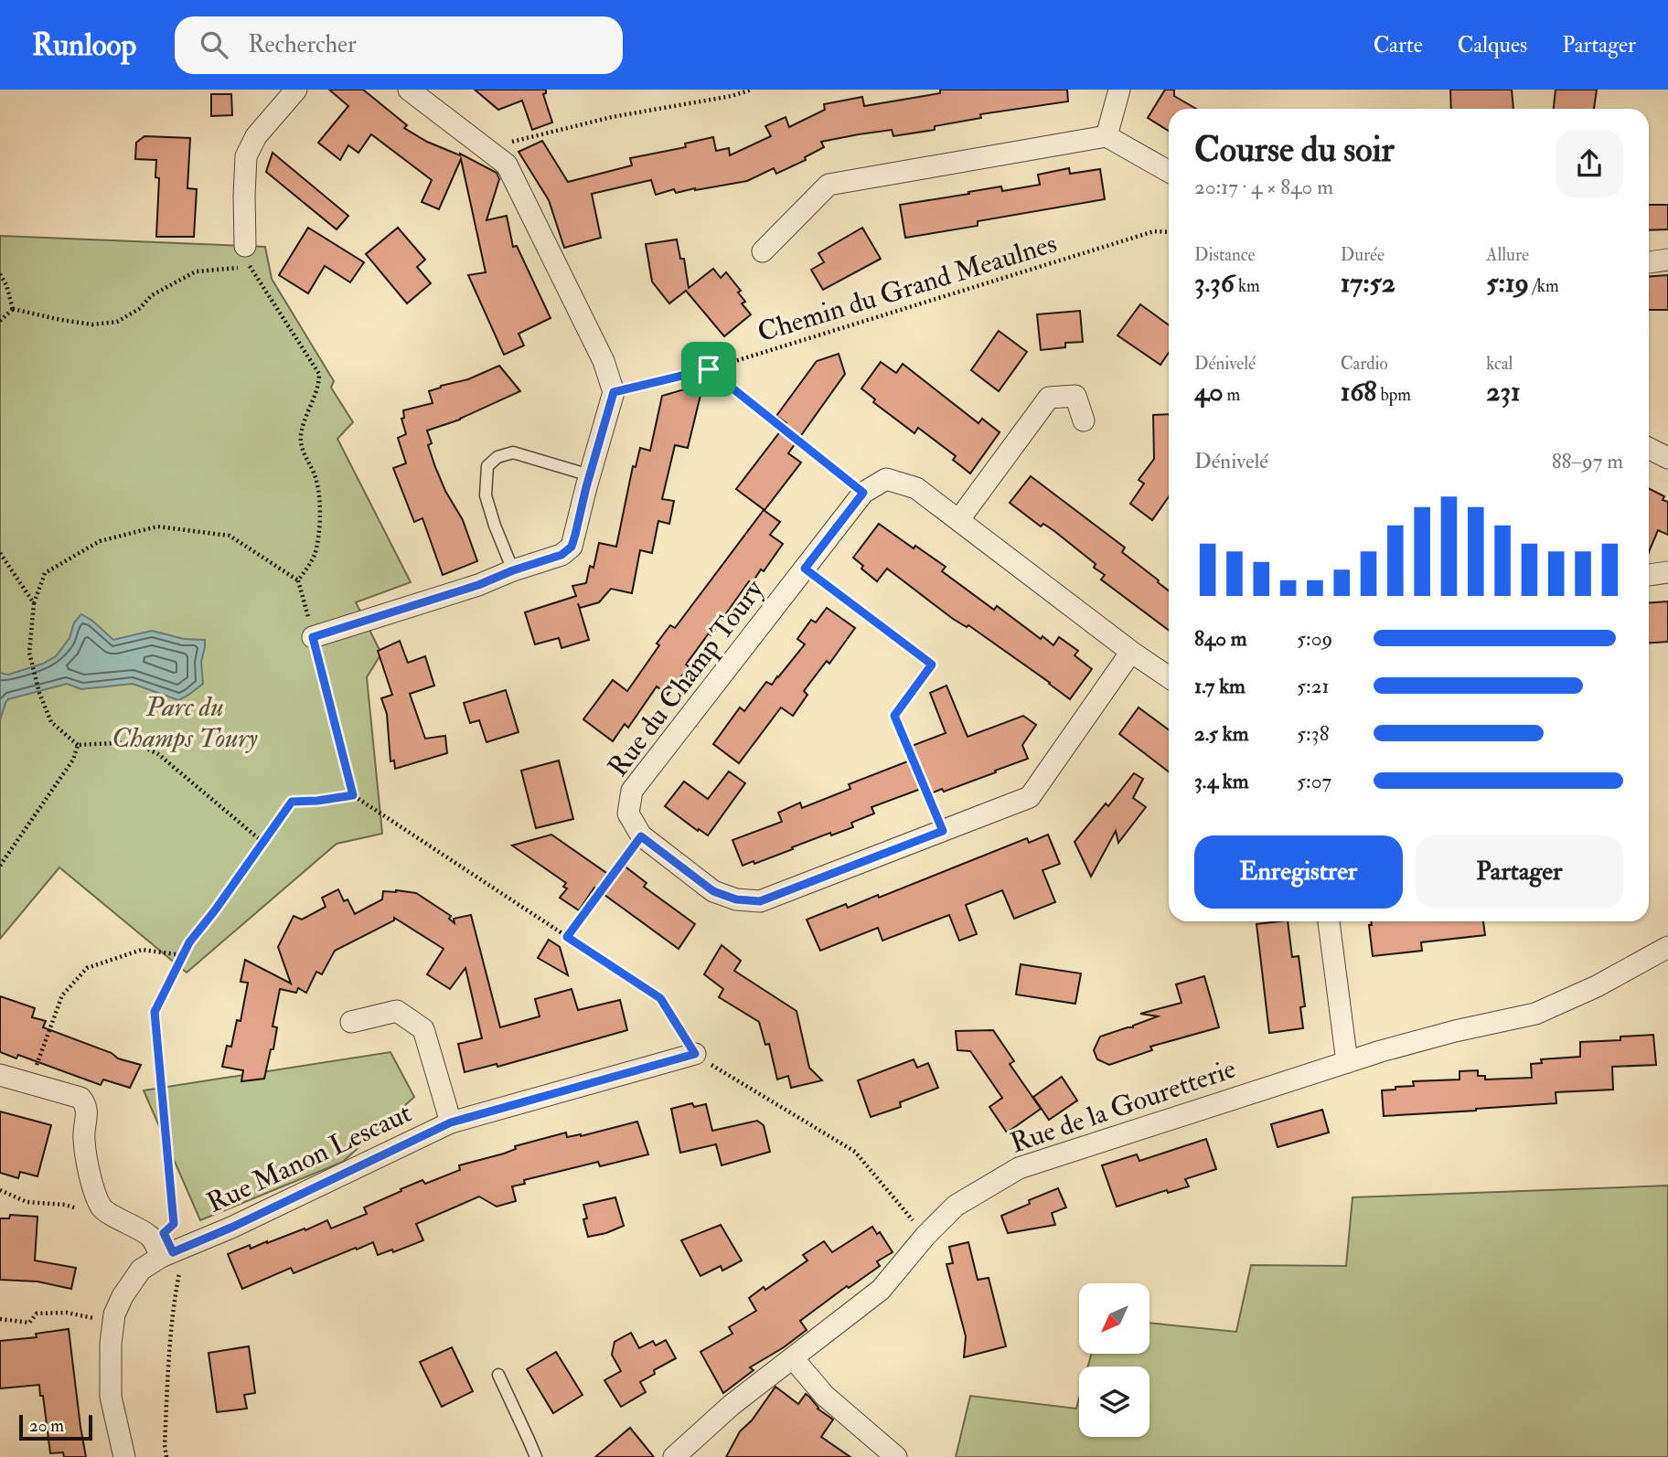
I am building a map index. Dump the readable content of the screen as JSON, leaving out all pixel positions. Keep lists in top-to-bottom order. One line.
{"streets":{"street":["Rue du Champ Toury","Rue de la Gouretterie","Rue Manon Lescaut"],"path":["Chemin du Grand Meaulnes"]},"parks":["Parc du Champs Toury"],"scale_bar":"20 m","north":"bottom left","page":{"header":"Runloop","search":"Rechercher","nav":["Carte","Calques","Partager"],"heading":["Course du soir","20:17 · 4 × 840 m"],"stats":[["Distance","3.36 km"],["Durée","17:52"],["Allure","5:19 /km"],["Dénivelé","40 m"],["Cardio","168 bpm"],["kcal","231"]],"chart":["Dénivelé","88–97 m"],"list":[{"name":"840 m","note":"5:09"},{"name":"1.7 km","note":"5:21"},{"name":"2.5 km","note":"5:38"},{"name":"3.4 km","note":"5:07"}],"buttons":["Enregistrer","Partager"],"scale":"20 m"}}
